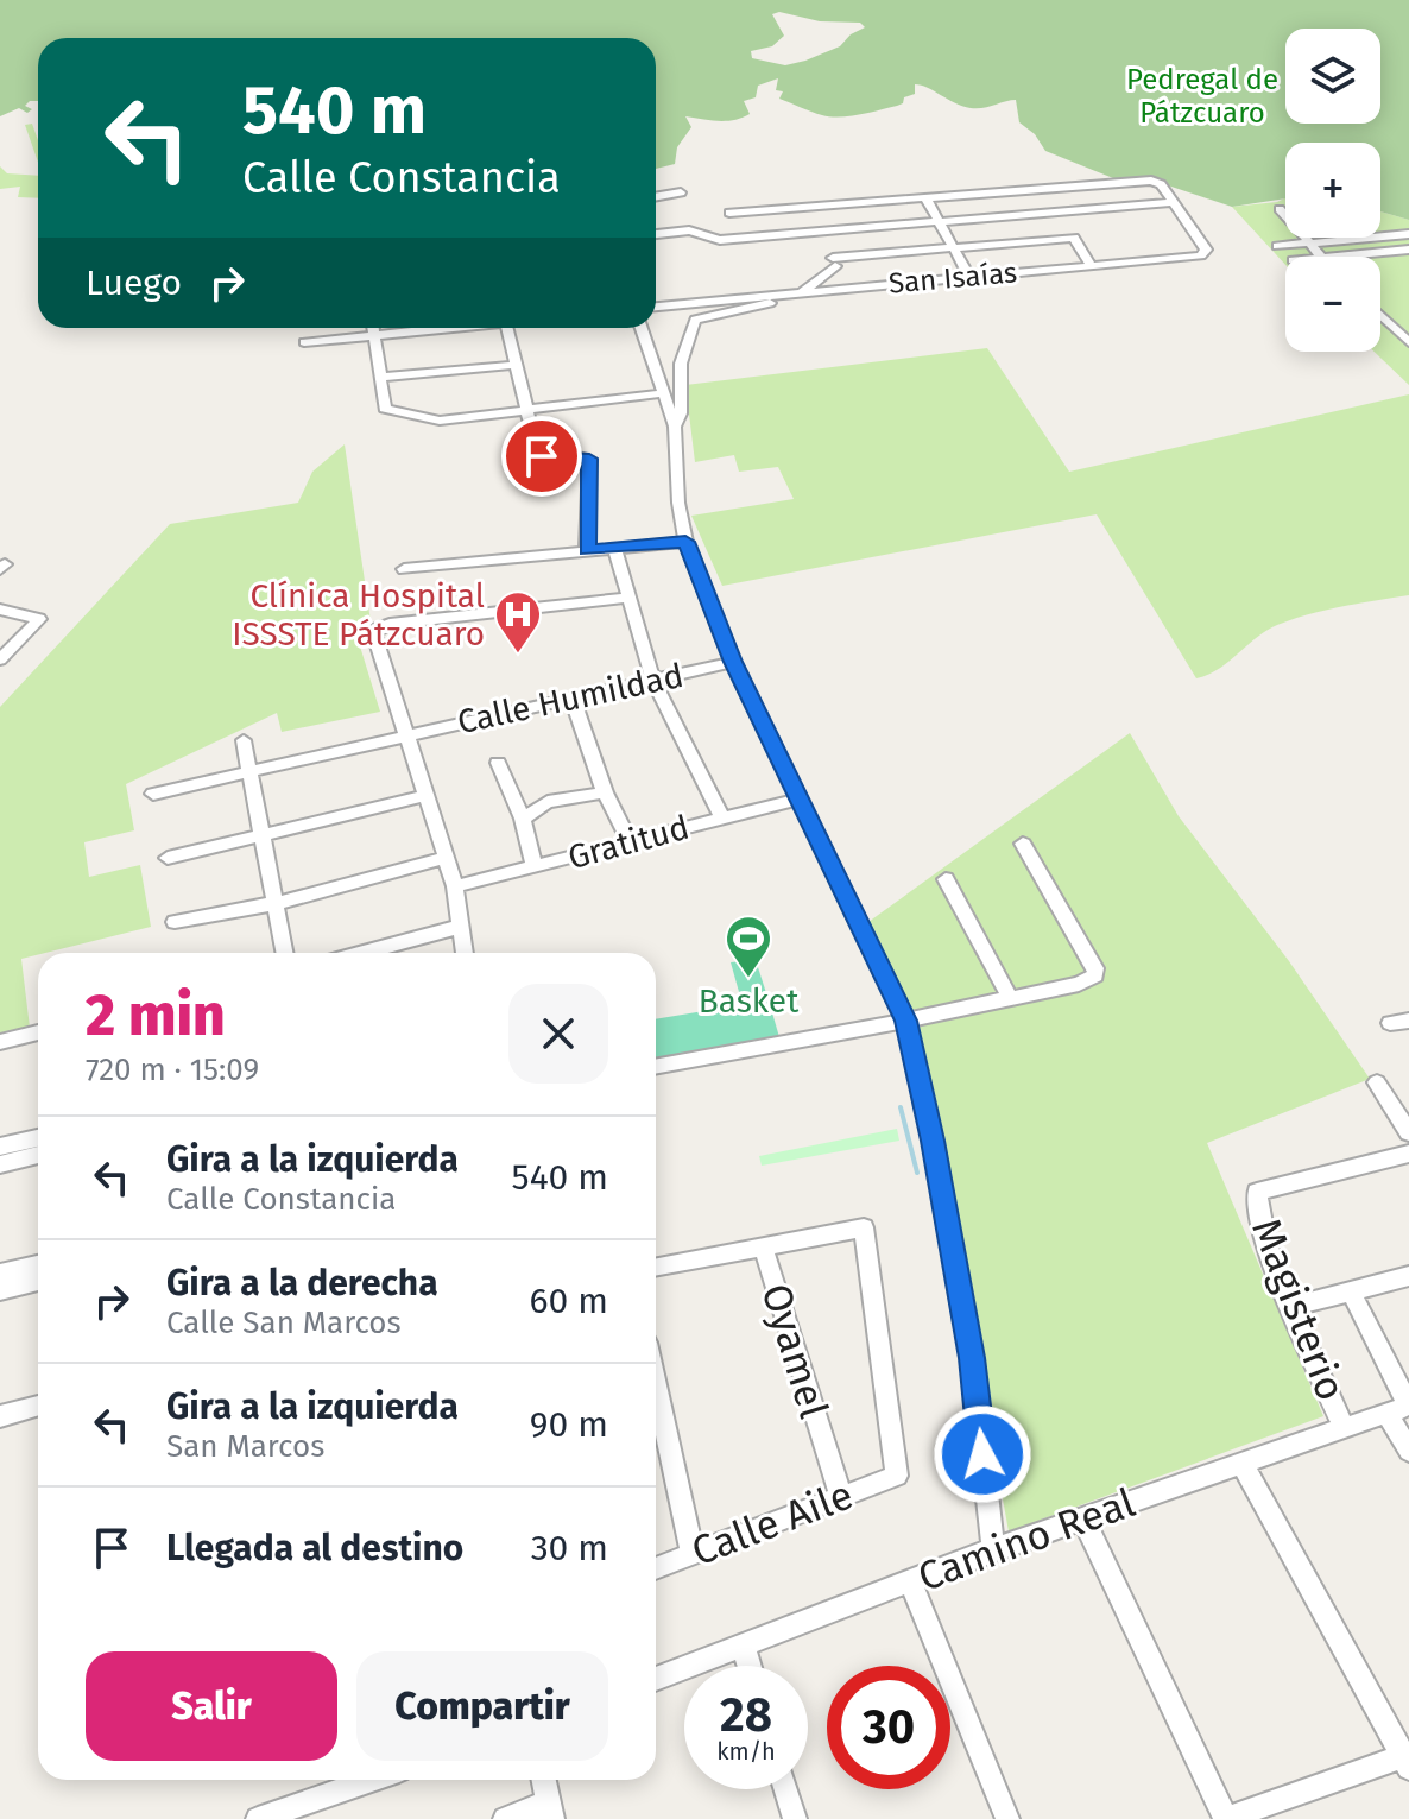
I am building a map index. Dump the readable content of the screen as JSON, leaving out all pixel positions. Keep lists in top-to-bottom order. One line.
{"streets":{"street":["San Isaías","Calle Humildad","Gratitud","Magisterio","Oyamel","Calle Aile","Camino Real"]},"crossings":[["Magisterio","Camino Real"],["Oyamel","Calle Aile"]],"parks":["Pedregal de Pátzcuaro"],"places":{"hospital":["Clínica Hospital ISSSTE Pátzcuaro"],"sports":["Basket"]},"page":{"map_buttons":["+","−"],"turn":["540 m","Calle Constancia"],"then":"Luego","heading":["2 min","720 m · 15:09"],"list":[{"name":"Gira a la izquierda","note":"Calle Constancia","value":"540 m"},{"name":"Gira a la derecha","note":"Calle San Marcos","value":"60 m"},{"name":"Gira a la izquierda","note":"San Marcos","value":"90 m"},{"name":"Llegada al destino","value":"30 m"}],"buttons":["Salir","Compartir"],"speed":"28 km/h","limit":"30"}}
